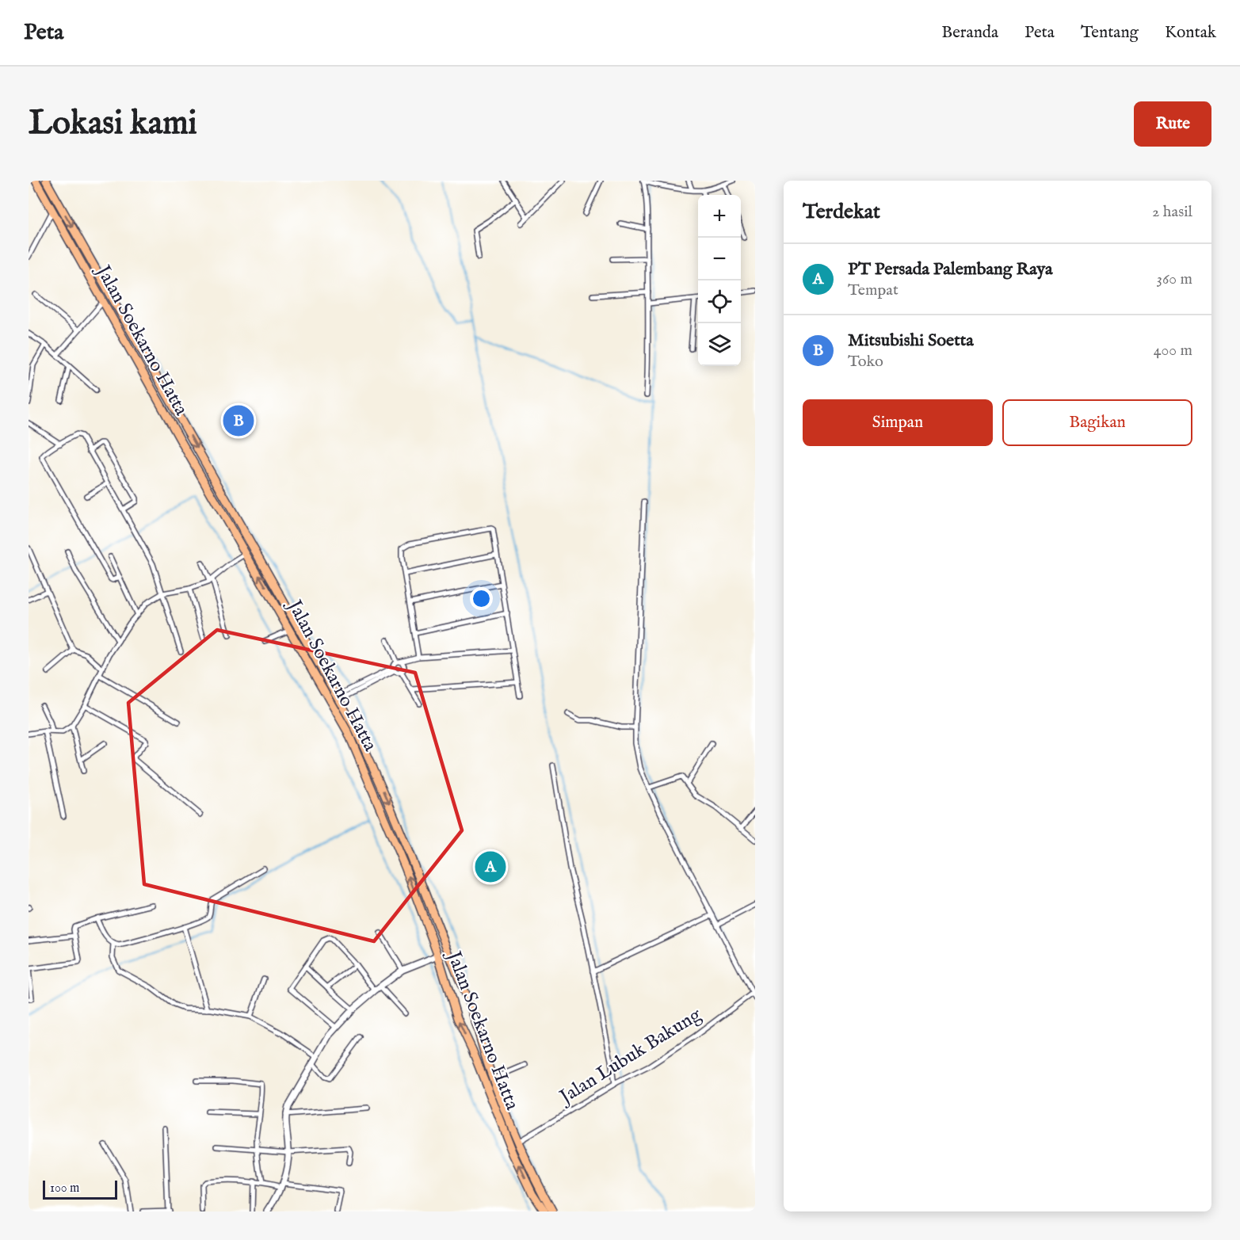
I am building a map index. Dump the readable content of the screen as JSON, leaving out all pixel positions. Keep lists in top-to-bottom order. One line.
{"streets":{"highway":["Jalan Soekarno Hatta"],"street":["Jalan Lubuk Bakung"]},"crossings":[["Jalan Soekarno Hatta","Jalan Lubuk Bakung"]],"scale_bar":"100 m","page":{"header":"Peta","nav":["Beranda","Peta","Tentang","Kontak"],"buttons":["Rute",["Simpan","Bagikan"]],"title":"Lokasi kami","heading":["Terdekat","2 hasil"],"map_buttons":["+","−"],"list":[{"mark":"A","name":"PT Persada Palembang Raya","note":"Tempat","value":"360 m"},{"mark":"B","name":"Mitsubishi Soetta","note":"Toko","value":"400 m"}],"pins":["B","A"],"scale":"100 m"}}
